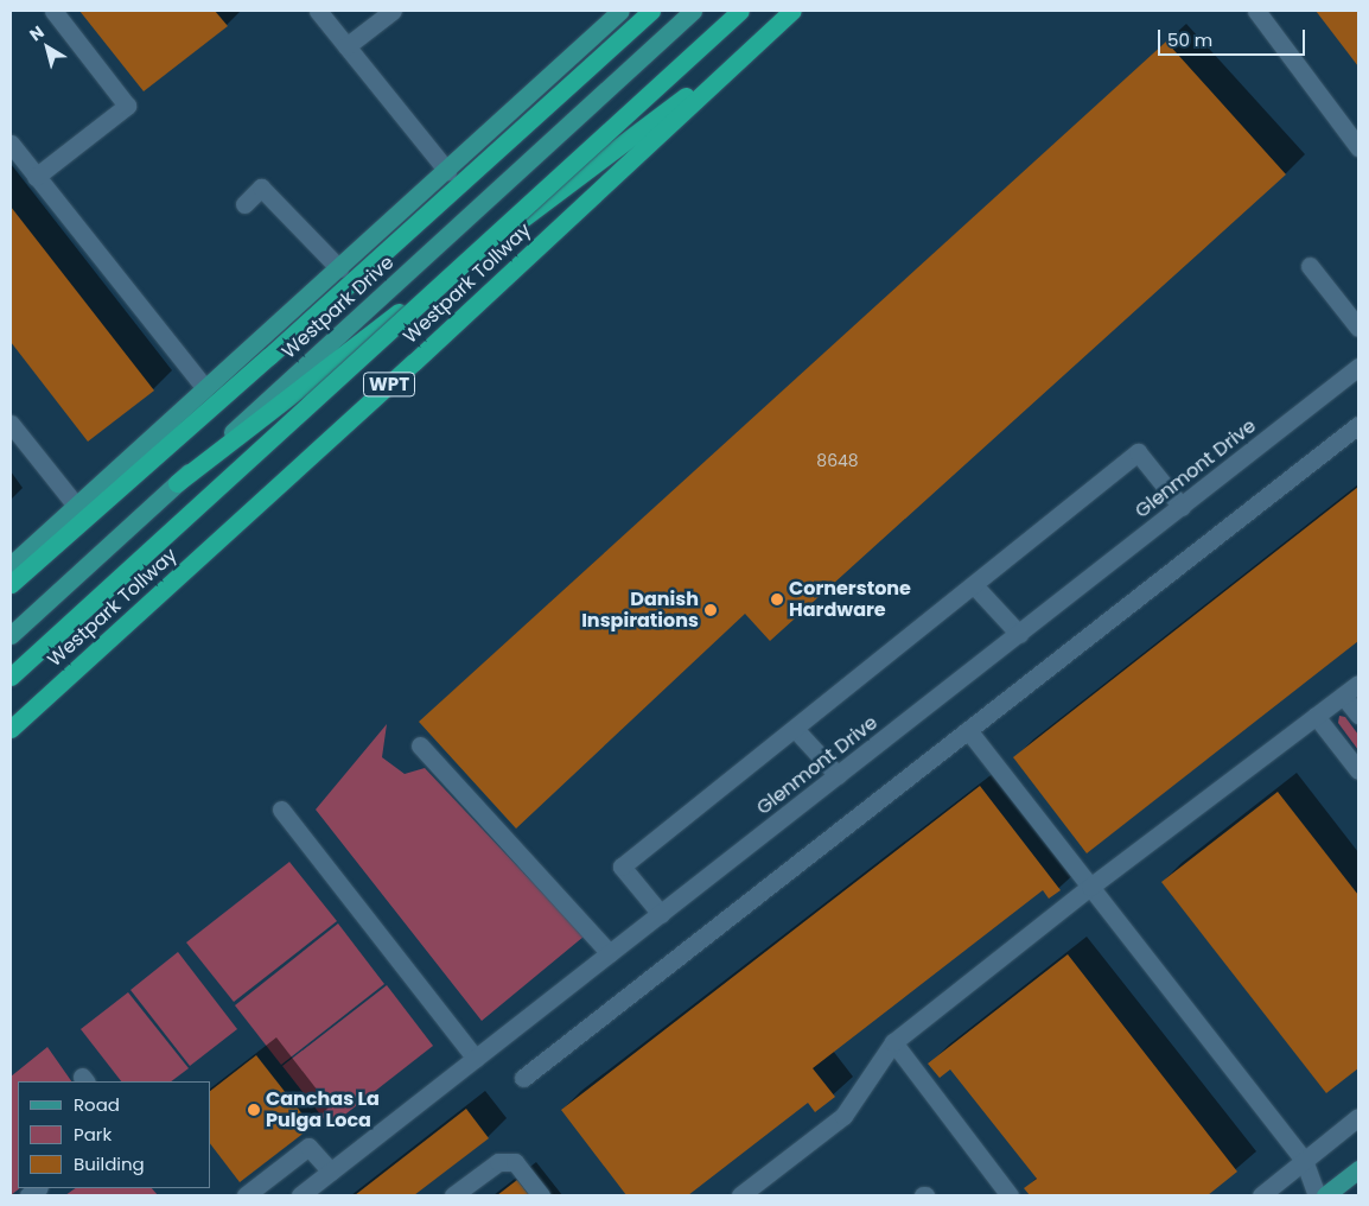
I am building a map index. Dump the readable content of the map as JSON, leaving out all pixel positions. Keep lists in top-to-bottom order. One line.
{"streets":{"highway":["Westpark Tollway","WPT"],"main road":["Westpark Drive"],"street":["Glenmont Drive"]},"places":["Cornerstone Hardware","Danish Inspirations","Canchas La Pulga Loca"],"house_numbers":["8648"],"legend":["Road","Park","Building"],"scale_bar":"50 m","north":"top left"}
